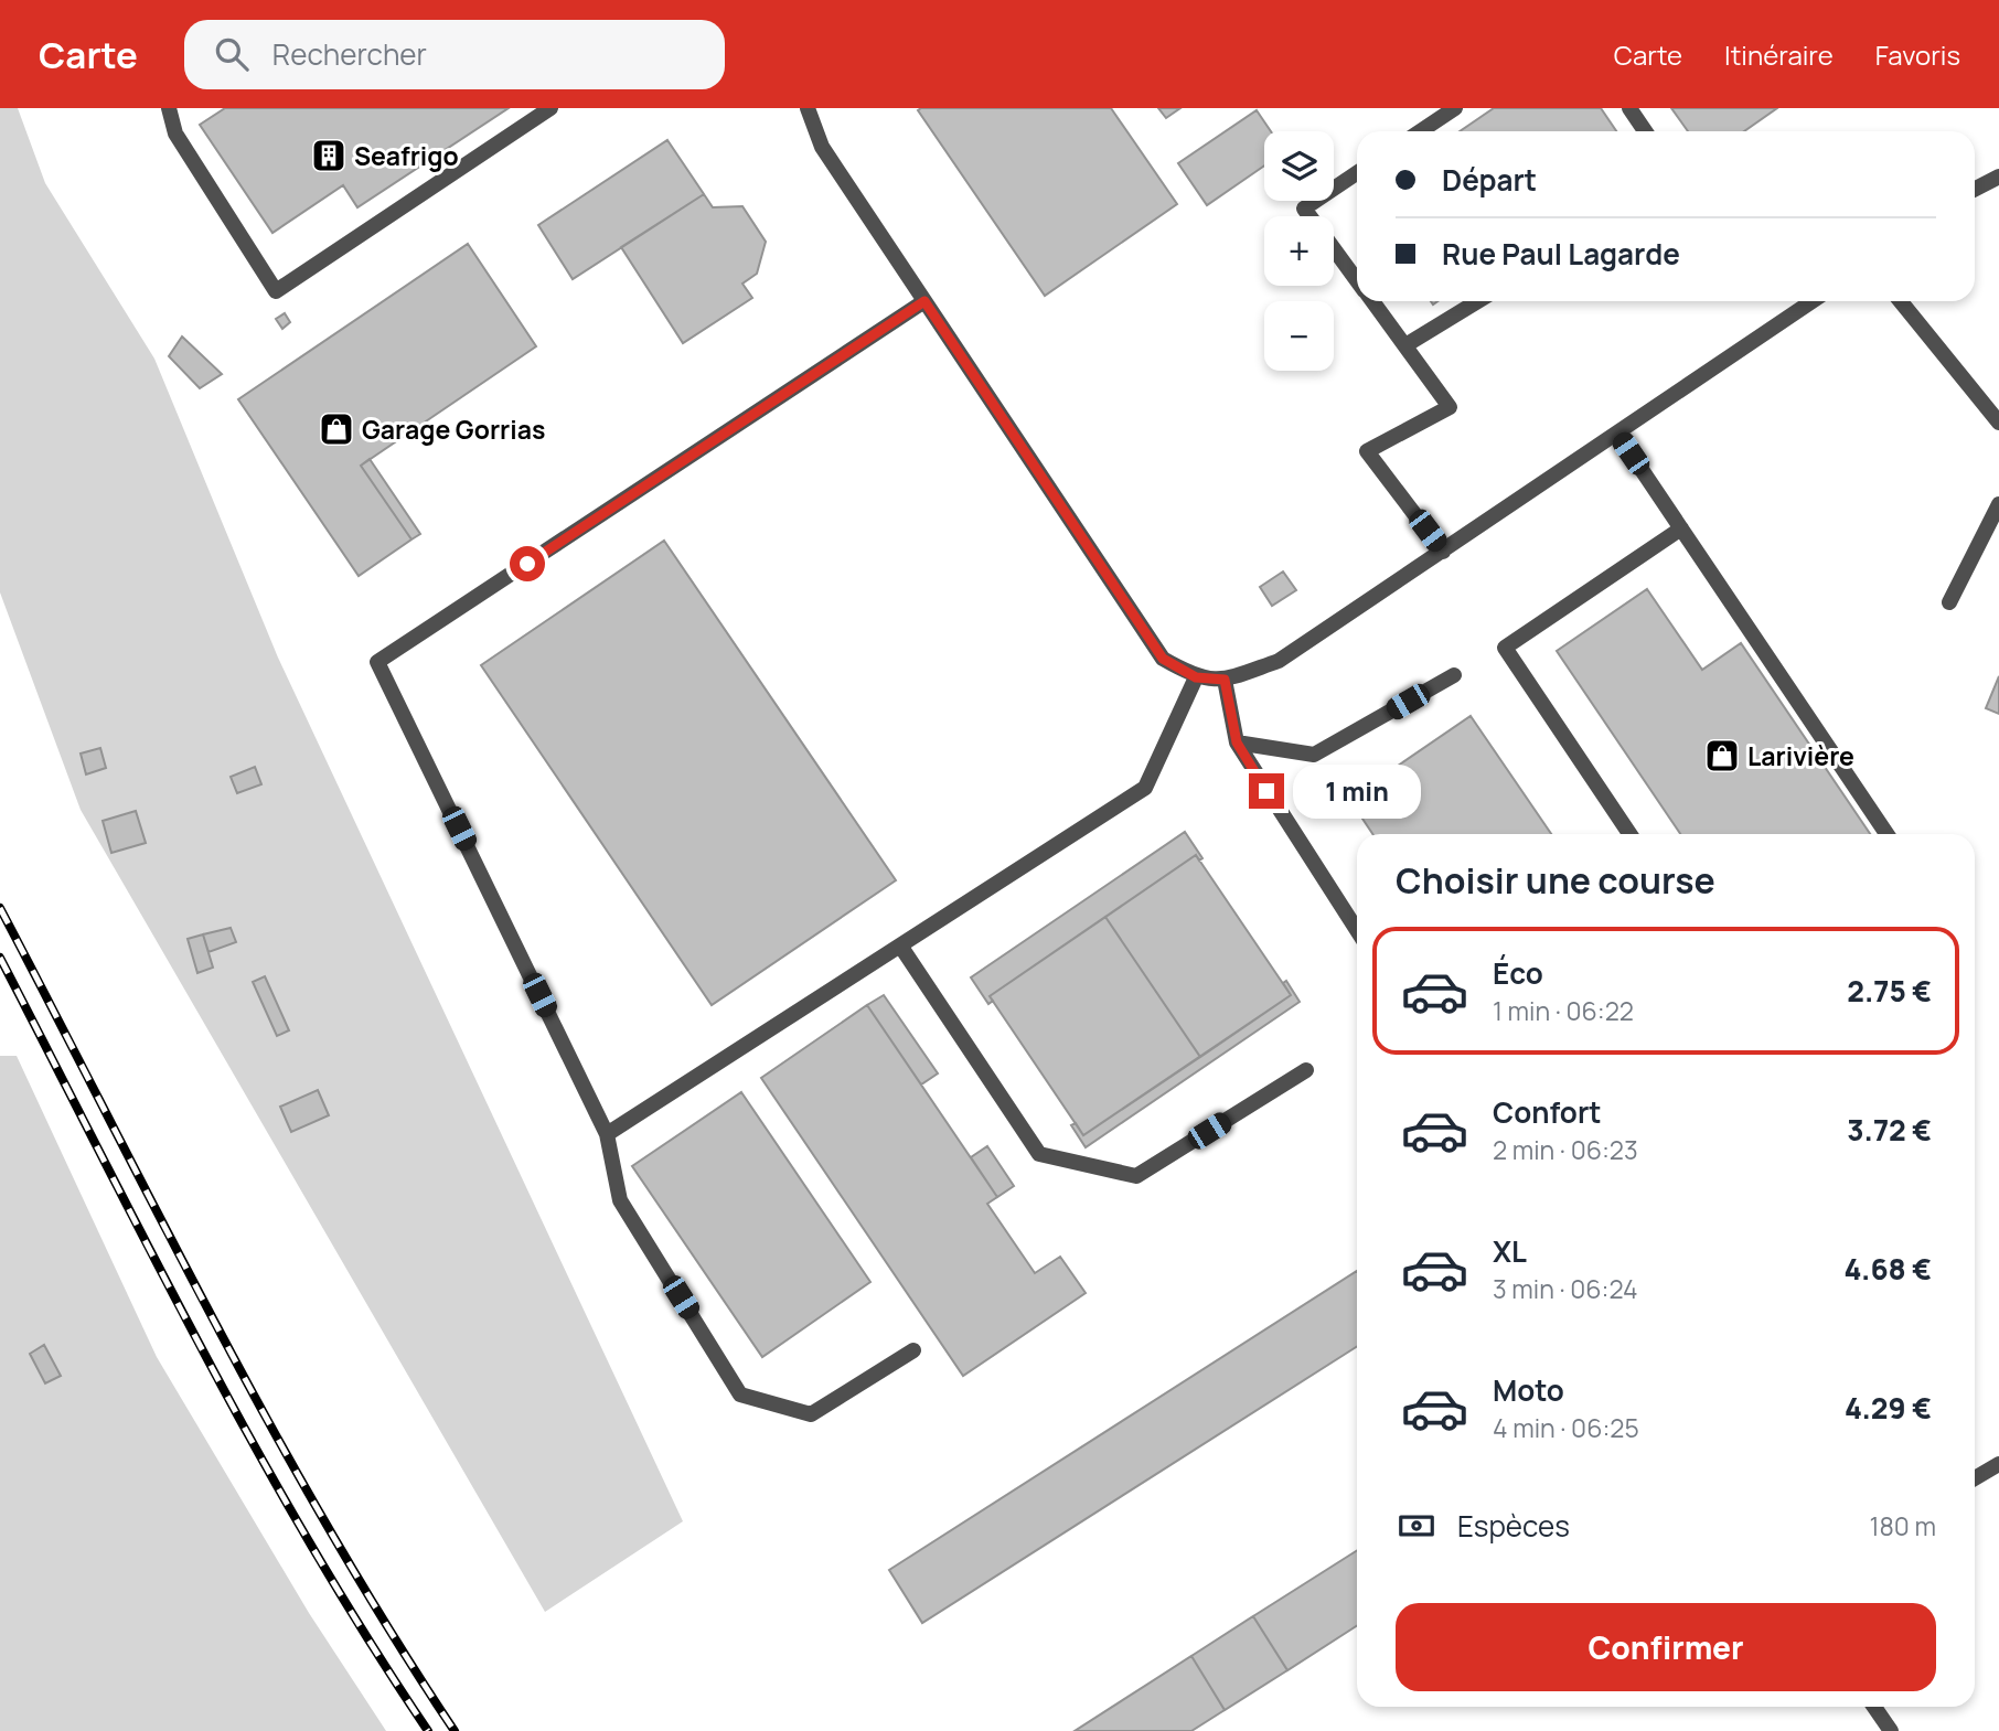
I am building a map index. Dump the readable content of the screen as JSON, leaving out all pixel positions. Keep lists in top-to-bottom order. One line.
{"places":{"building":["Seafrigo"],"shop":["Garage Gorrias","Larivière"]},"page":{"header":"Carte","search":"Rechercher","nav":["Carte","Itinéraire","Favoris"],"map_buttons":["+","−"],"banner":["Départ","Rue Paul Lagarde"],"bubble":"1 min","heading":"Choisir une course","list":[{"name":"Éco","note":"1 min · 06:22","value":"2.75 €"},{"name":"Confort","note":"2 min · 06:23","value":"3.72 €"},{"name":"XL","note":"3 min · 06:24","value":"4.68 €"},{"name":"Moto","note":"4 min · 06:25","value":"4.29 €"}],"pay":["Espèces","180 m"],"buttons":"Confirmer"}}
